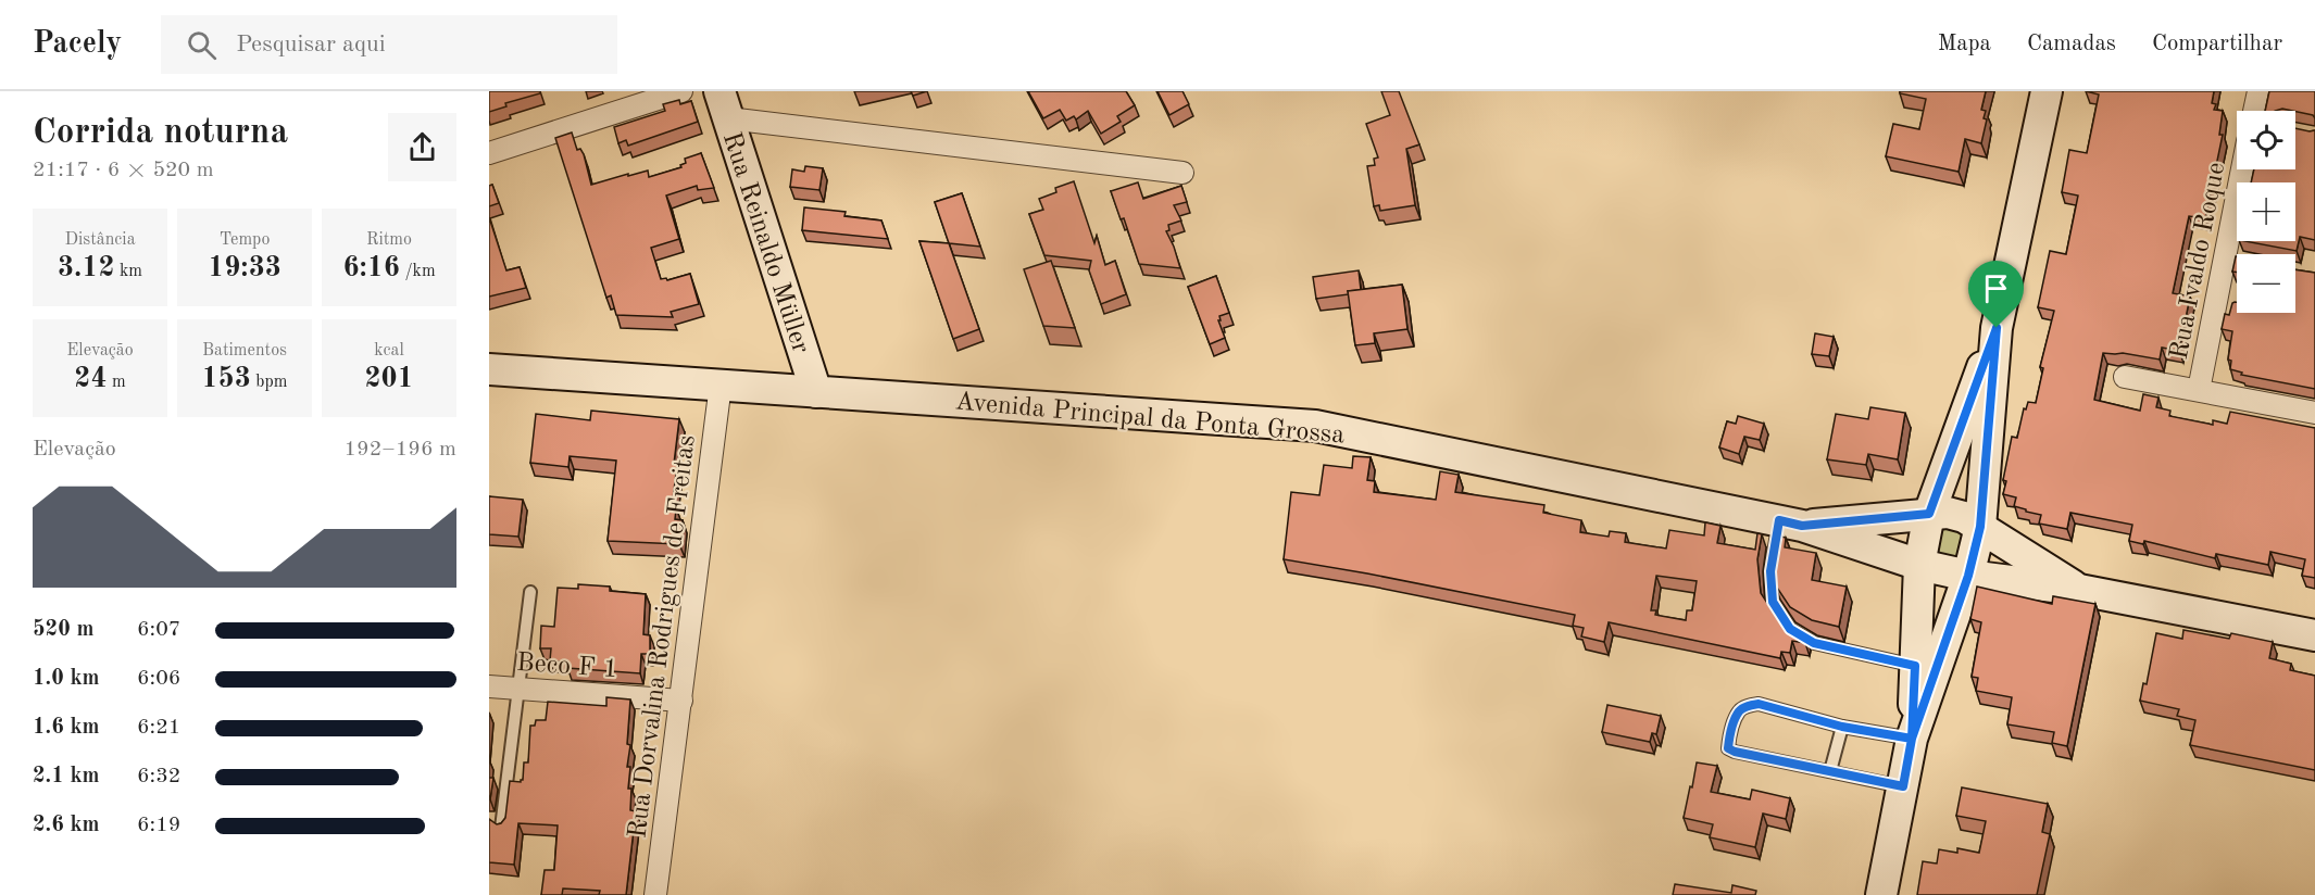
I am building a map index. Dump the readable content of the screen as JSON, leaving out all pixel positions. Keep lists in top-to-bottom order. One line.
{"streets":{"main road":["Rua Reinaldo Müller","Avenida Principal da Ponta Grossa"],"street":["Rua Ivaldo Roque","Rua Dorvalina Rodrigues de Freitas","Beco F 1"]},"crossings":[["Rua Reinaldo Müller","Avenida Principal da Ponta Grossa"],["Avenida Principal da Ponta Grossa","Rua Dorvalina Rodrigues de Freitas"],["Rua Dorvalina Rodrigues de Freitas","Beco F 1"]],"page":{"header":"Pacely","search":"Pesquisar aqui","nav":["Mapa","Camadas","Compartilhar"],"heading":["Corrida noturna","21:17 · 6 × 520 m"],"map_buttons":["+","−"],"stats":[["Distância","3.12 km"],["Tempo","19:33"],["Ritmo","6:16 /km"],["Elevação","24 m"],["Batimentos","153 bpm"],["kcal","201"]],"chart":["Elevação","192–196 m"],"list":[{"name":"520 m","note":"6:07"},{"name":"1.0 km","note":"6:06"},{"name":"1.6 km","note":"6:21"},{"name":"2.1 km","note":"6:32"},{"name":"2.6 km","note":"6:19"}]}}
